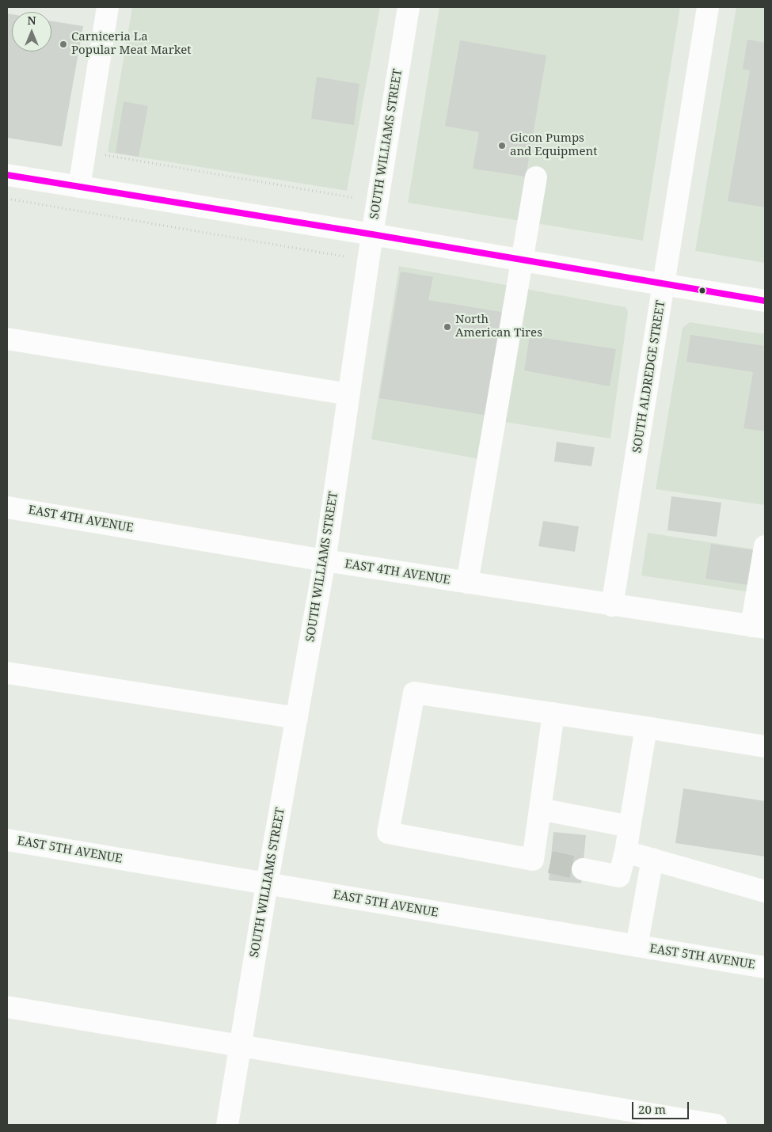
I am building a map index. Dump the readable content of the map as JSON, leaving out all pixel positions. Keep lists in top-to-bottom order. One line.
{"streets":{"street":["SOUTH WILLIAMS STREET","SOUTH ALDREDGE STREET","EAST 4TH AVENUE","EAST 5TH AVENUE"]},"crossings":[["SOUTH WILLIAMS STREET","EAST 4TH AVENUE"],["SOUTH WILLIAMS STREET","EAST 5TH AVENUE"],["SOUTH ALDREDGE STREET","EAST 4TH AVENUE"]],"places":["Carniceria La Popular Meat Market","Gicon Pumps and Equipment","North American Tires"],"scale_bar":"20 m","north":"top"}
